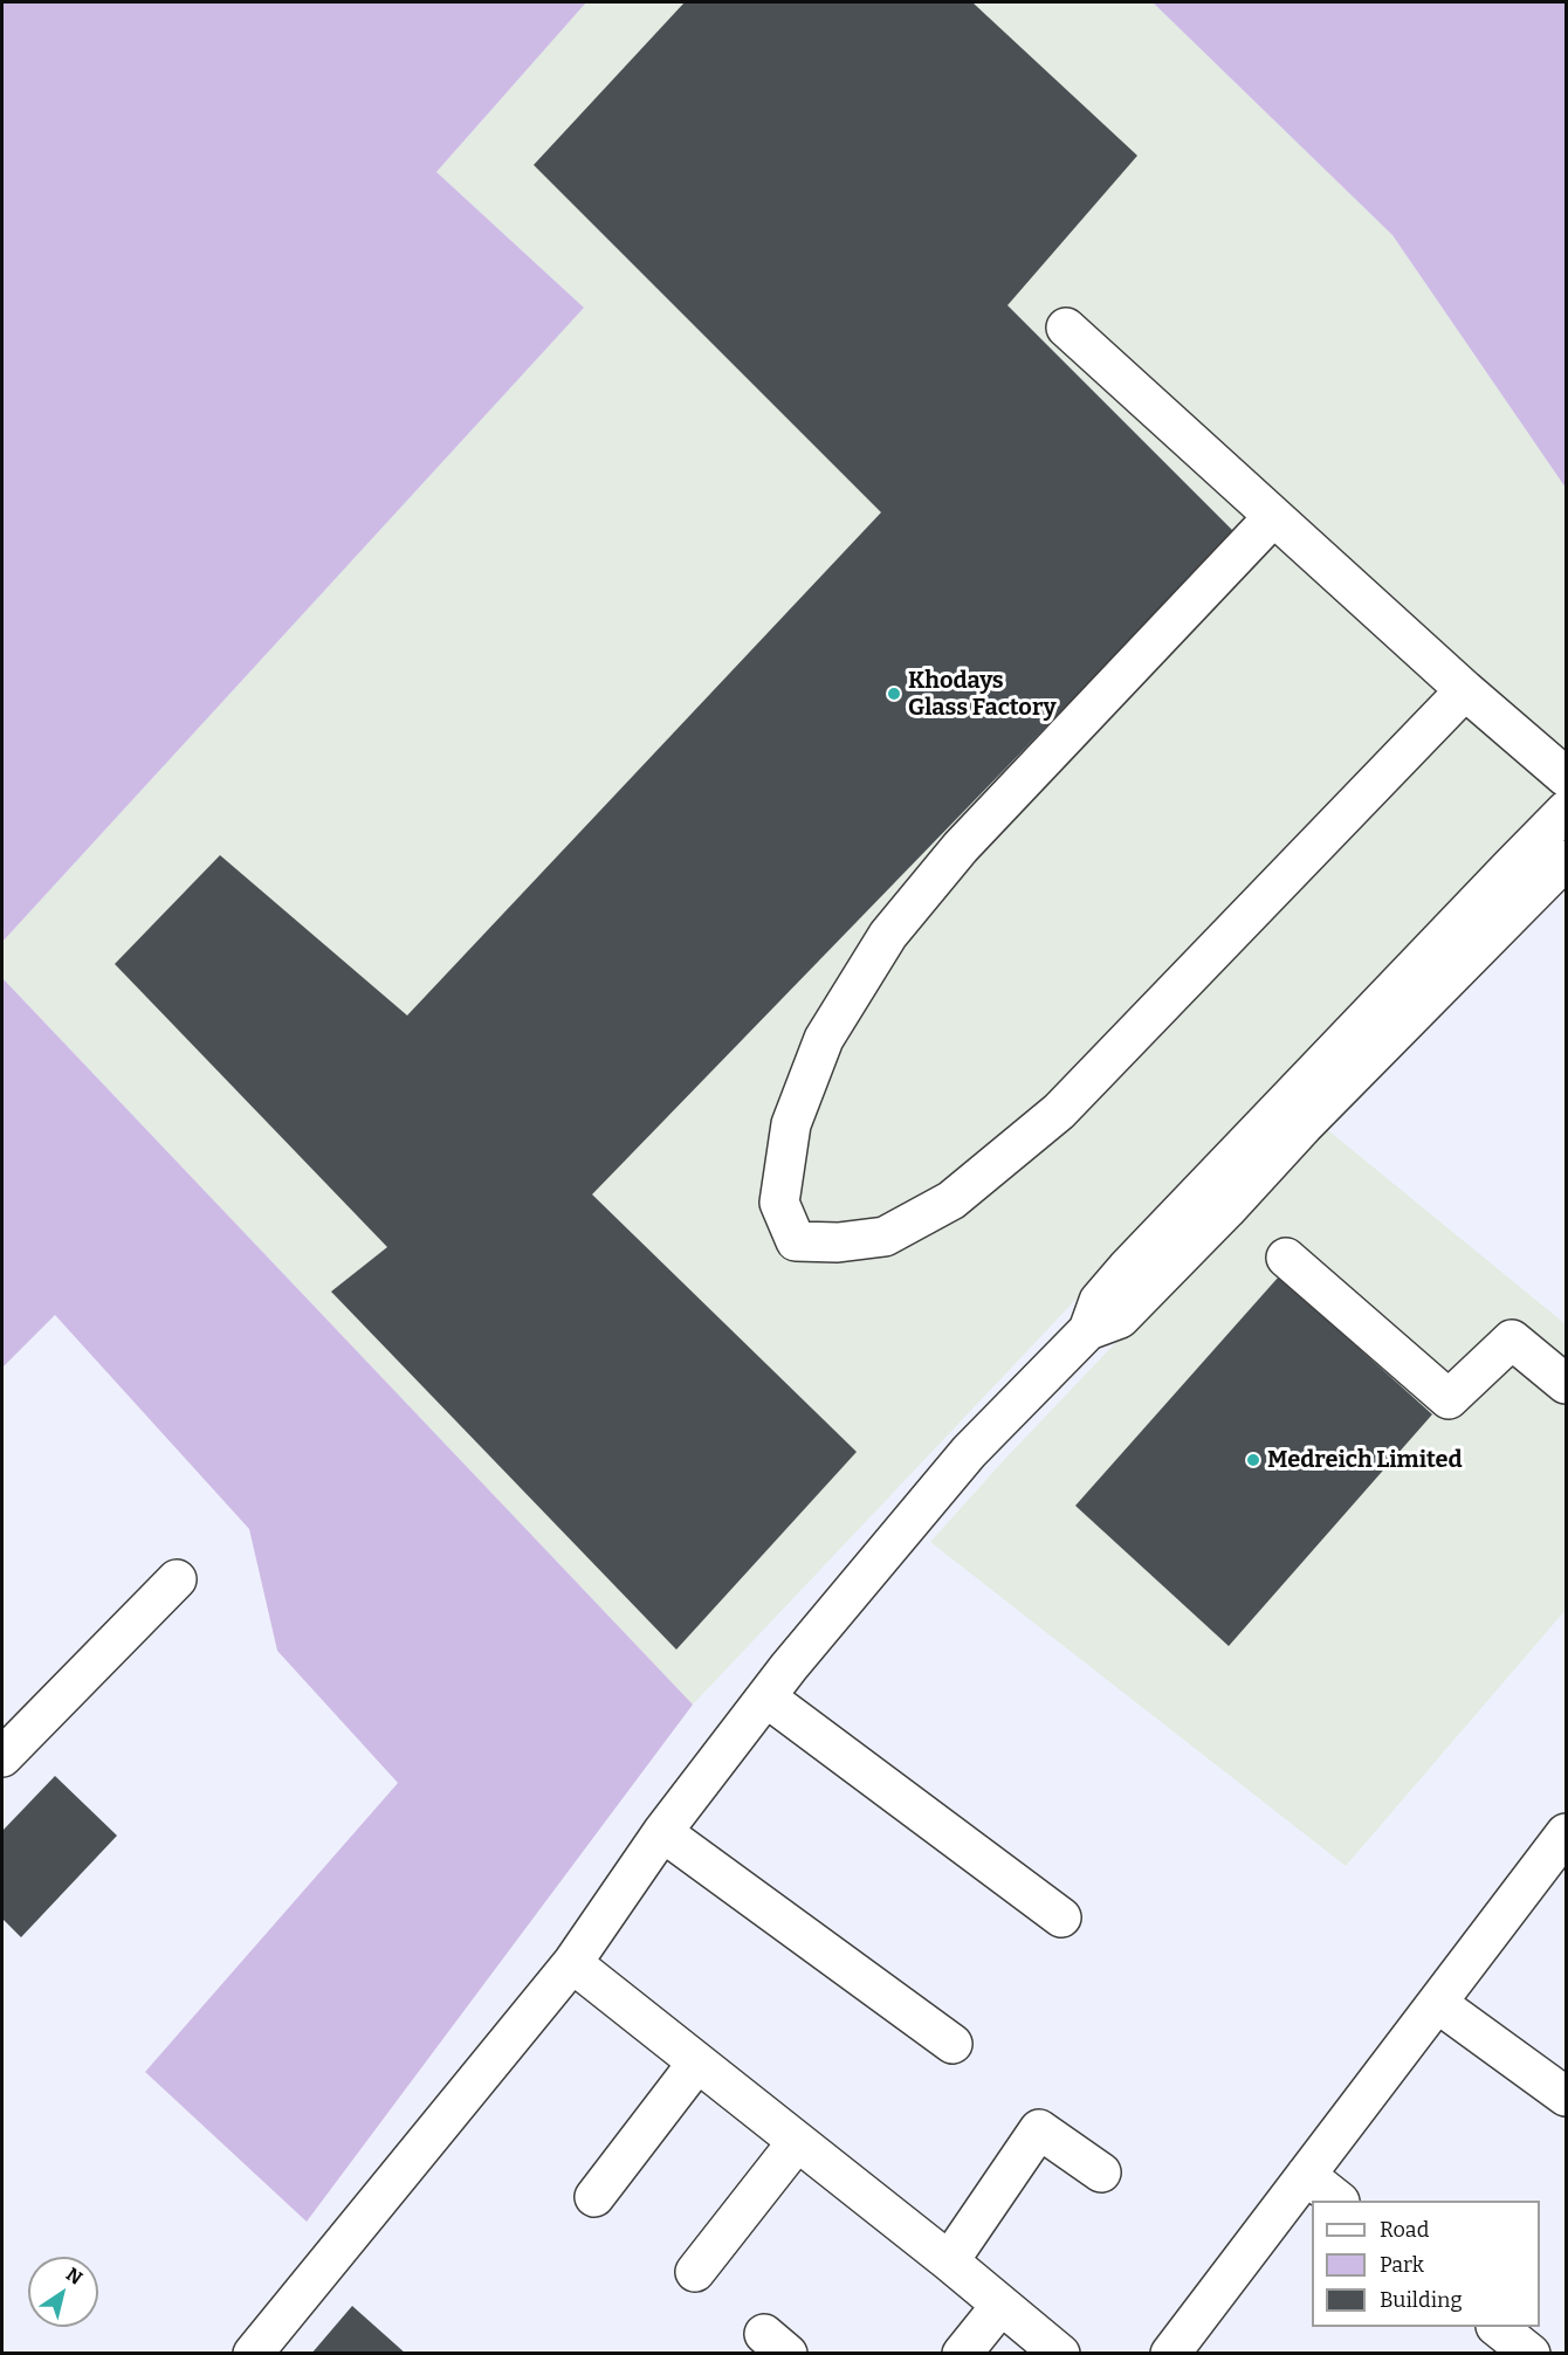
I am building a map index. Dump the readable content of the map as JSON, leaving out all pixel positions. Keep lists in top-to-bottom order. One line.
{"places":["Khodays Glass Factory","Medreich Limited"],"legend":["Road","Park","Building"],"north":"top right"}
